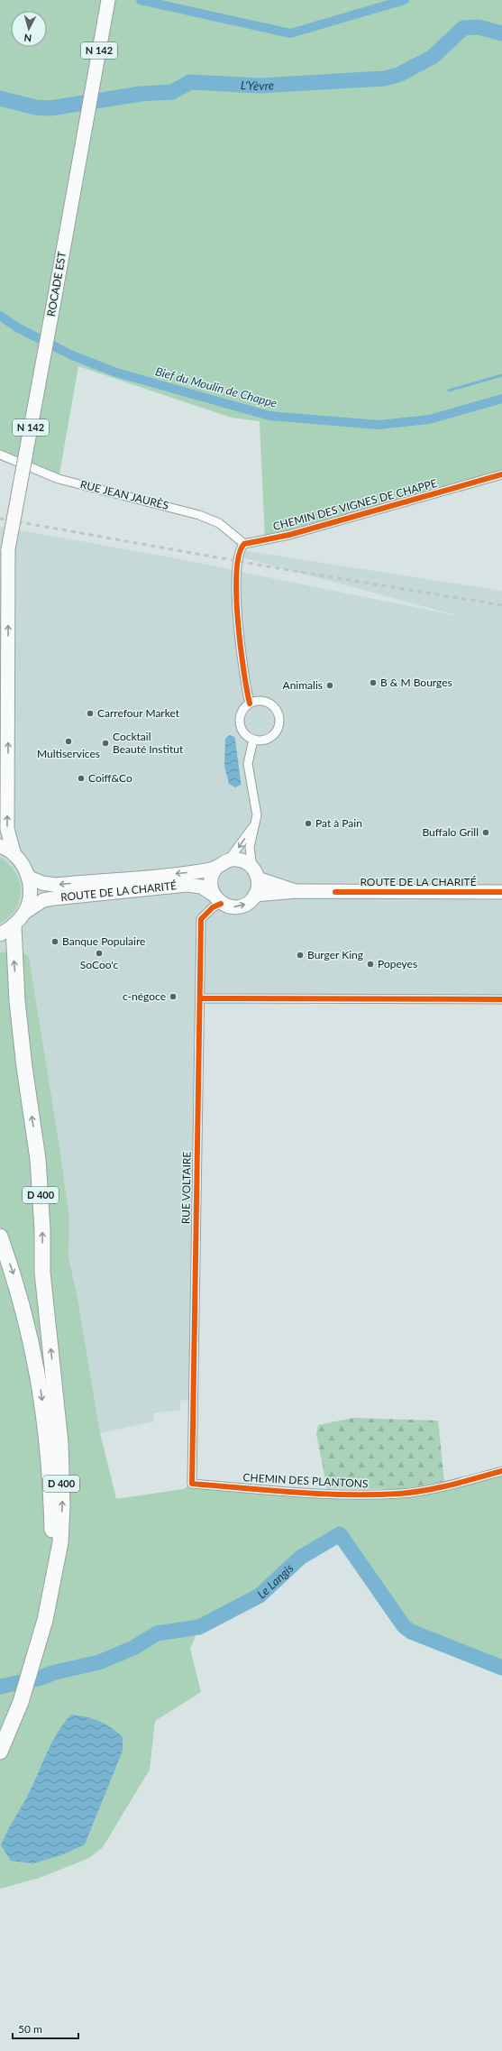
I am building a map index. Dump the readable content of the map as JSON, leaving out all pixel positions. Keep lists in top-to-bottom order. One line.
{"streets":{"highway":["D 400"],"main road":["N 142","ROCADE EST","ROUTE DE LA CHARITÉ"],"street":["RUE JEAN JAURÈS","CHEMIN DES VIGNES DE CHAPPE","RUE VOLTAIRE","CHEMIN DES PLANTONS"]},"crossings":[["RUE JEAN JAURÈS","CHEMIN DES VIGNES DE CHAPPE"],["ROUTE DE LA CHARITÉ","RUE VOLTAIRE"],["RUE VOLTAIRE","CHEMIN DES PLANTONS"]],"water":["L'Yèvre","Bief du Moulin de Chappe","Le Langis"],"places":["B & M Bourges","Animalis","Carrefour Market","Multiservices","Cocktail Beauté Institut","Coiff&Co","Pat à Pain","Buffalo Grill","Banque Populaire","SoCoo'c","Burger King","Popeyes","c-négoce"],"scale_bar":"50 m","north":"bottom"}
